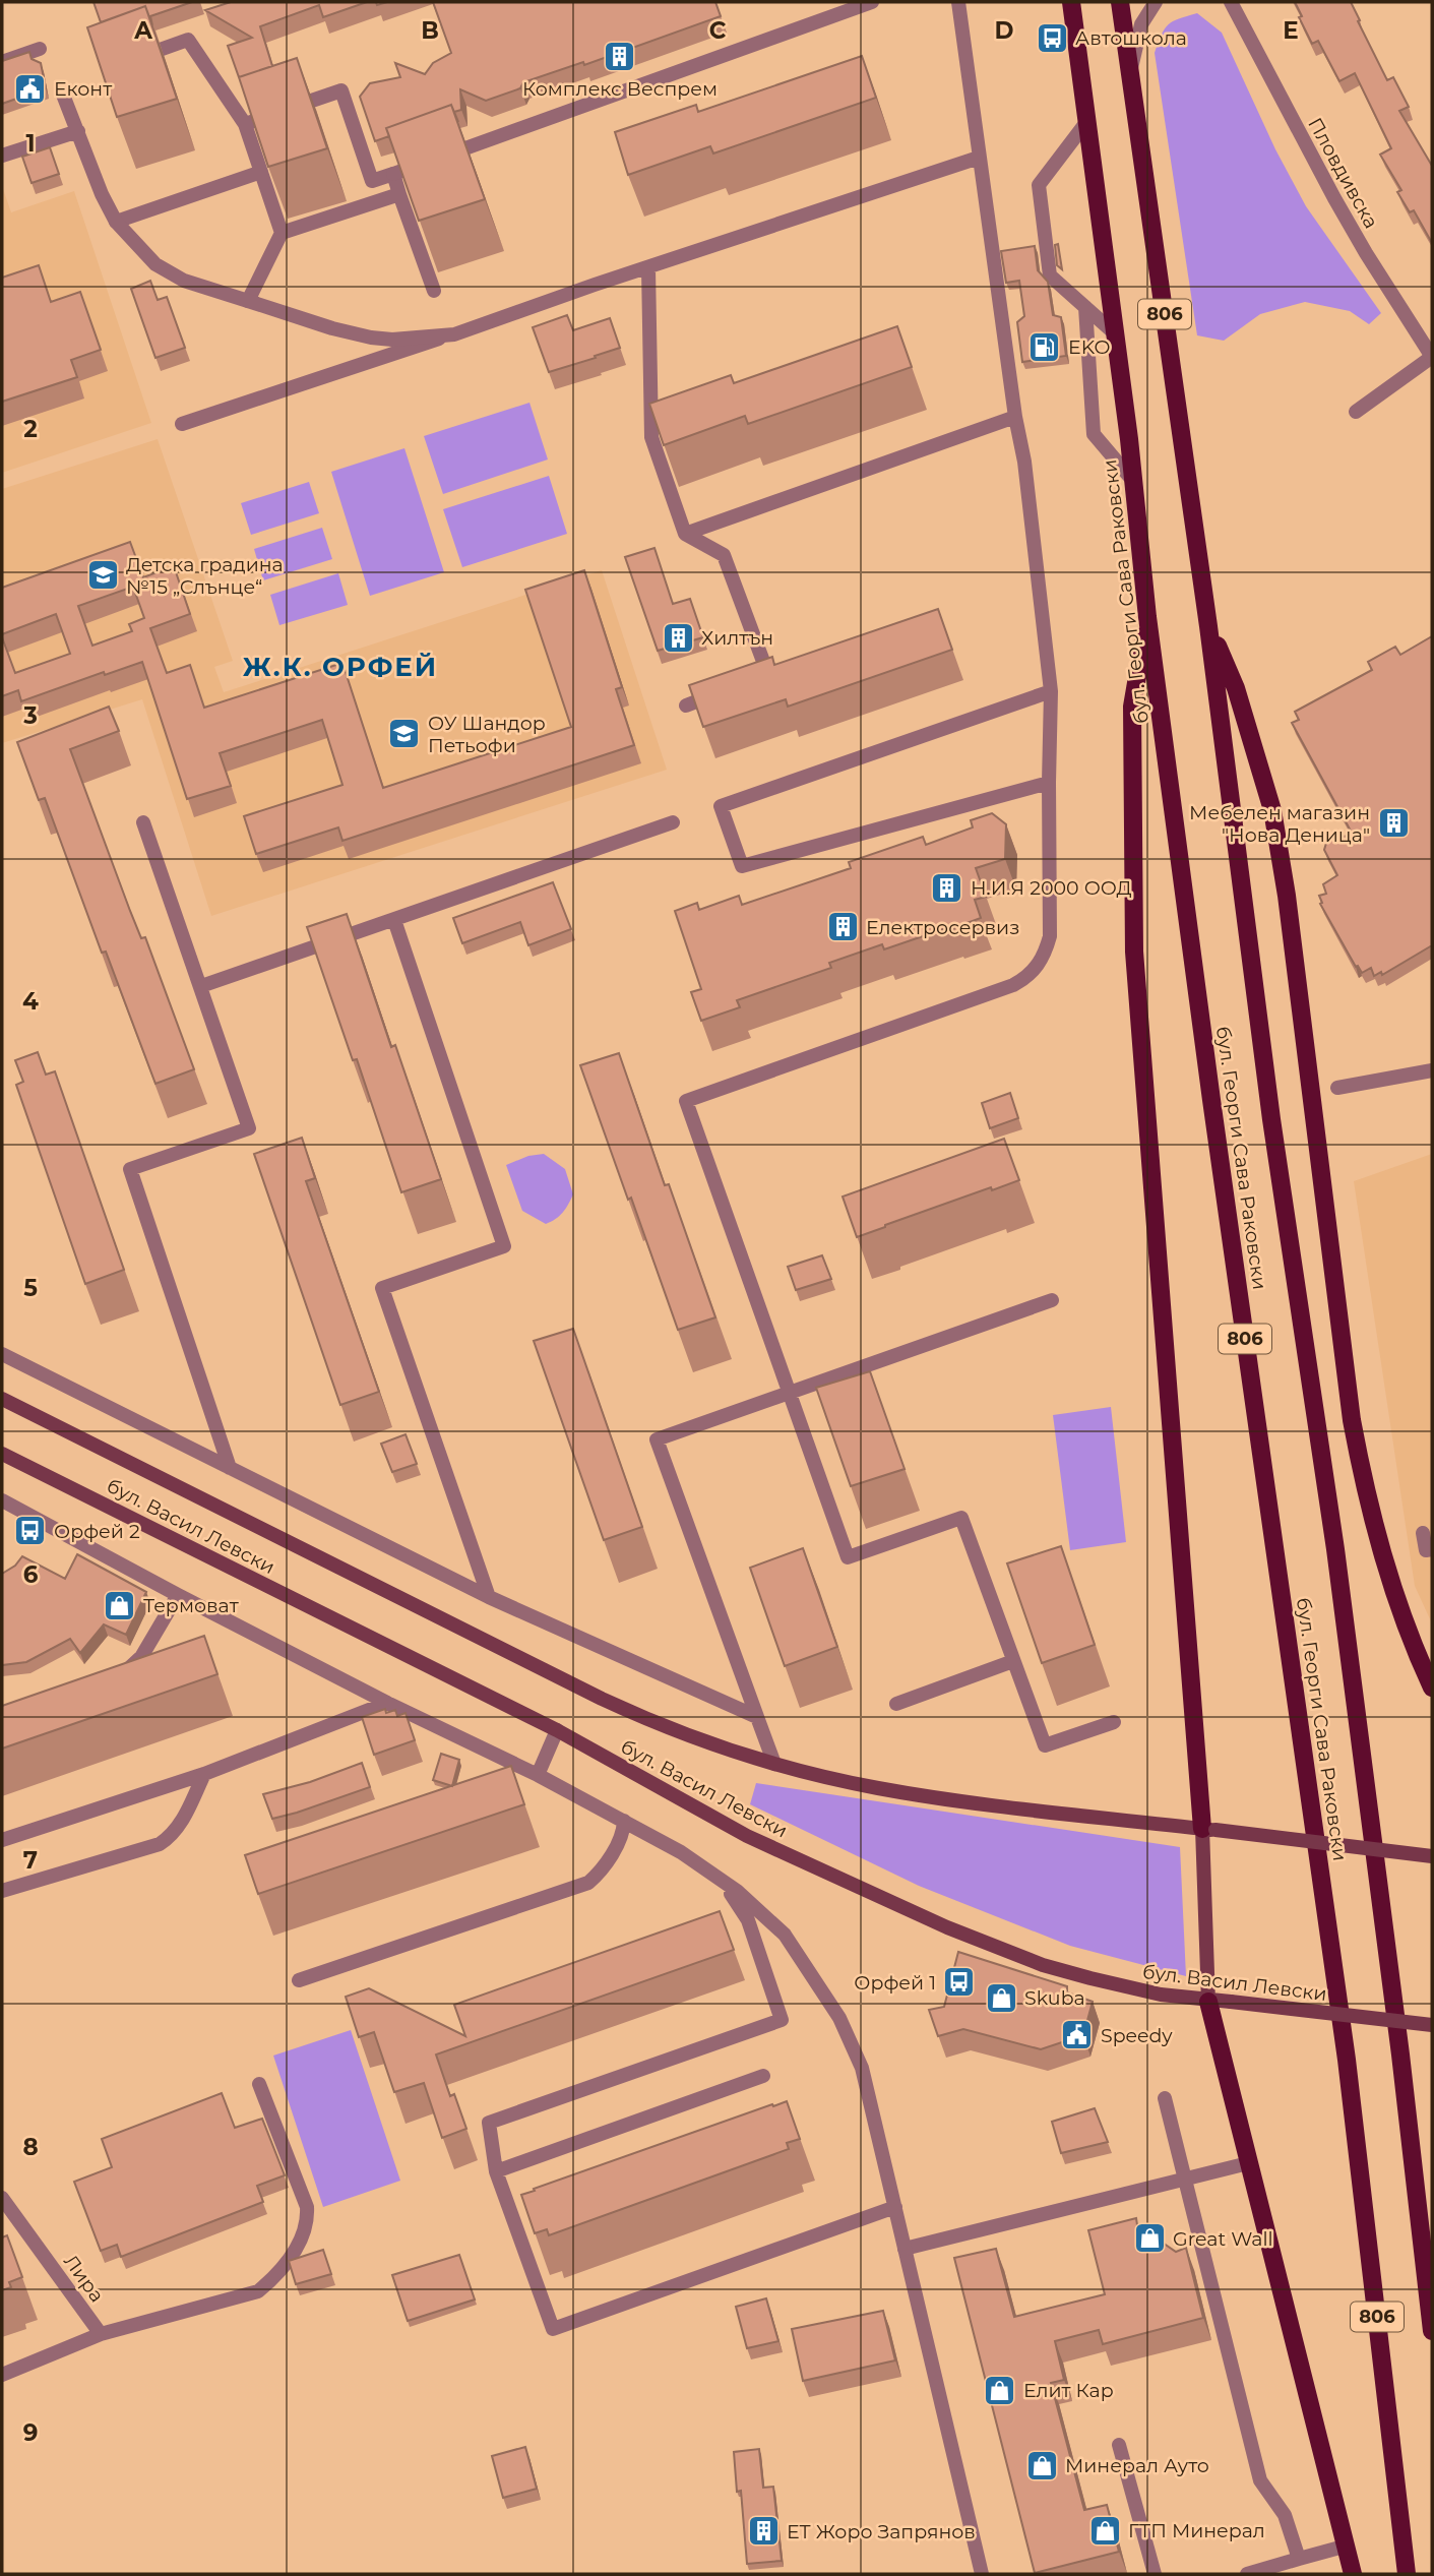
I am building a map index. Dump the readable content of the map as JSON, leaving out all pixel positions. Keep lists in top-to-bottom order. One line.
{"streets":{"main road":["806","бул. Георги Сава Раковски","бул. Васил Левски"],"street":["Пловдивска","Лира"]},"districts":["Ж.К. ОРФЕЙ"],"places":{"bus stop":["Автошкола","Орфей 2","Орфей 1"],"building":["Комплекс Веспрем","Хилтън","Мебелен магазин \"Нова Деница\"","Н.И.Я 2000 ООД","Електросервиз","ЕТ Жоро Запрянов"],"public building":["Еконт","Speedy"],"fuel station":["EKO"],"school or university":["Детска градина №15 „Слънце“","ОУ Шандор Петьофи"],"shop":["Термоват","Skuba","Great Wall","Елит Кар","Минерал Ауто","ГТП Минерал"]},"grid":{"columns":["A","B","C","D","E"],"rows":["1","2","3","4","5","6","7","8","9"]}}
